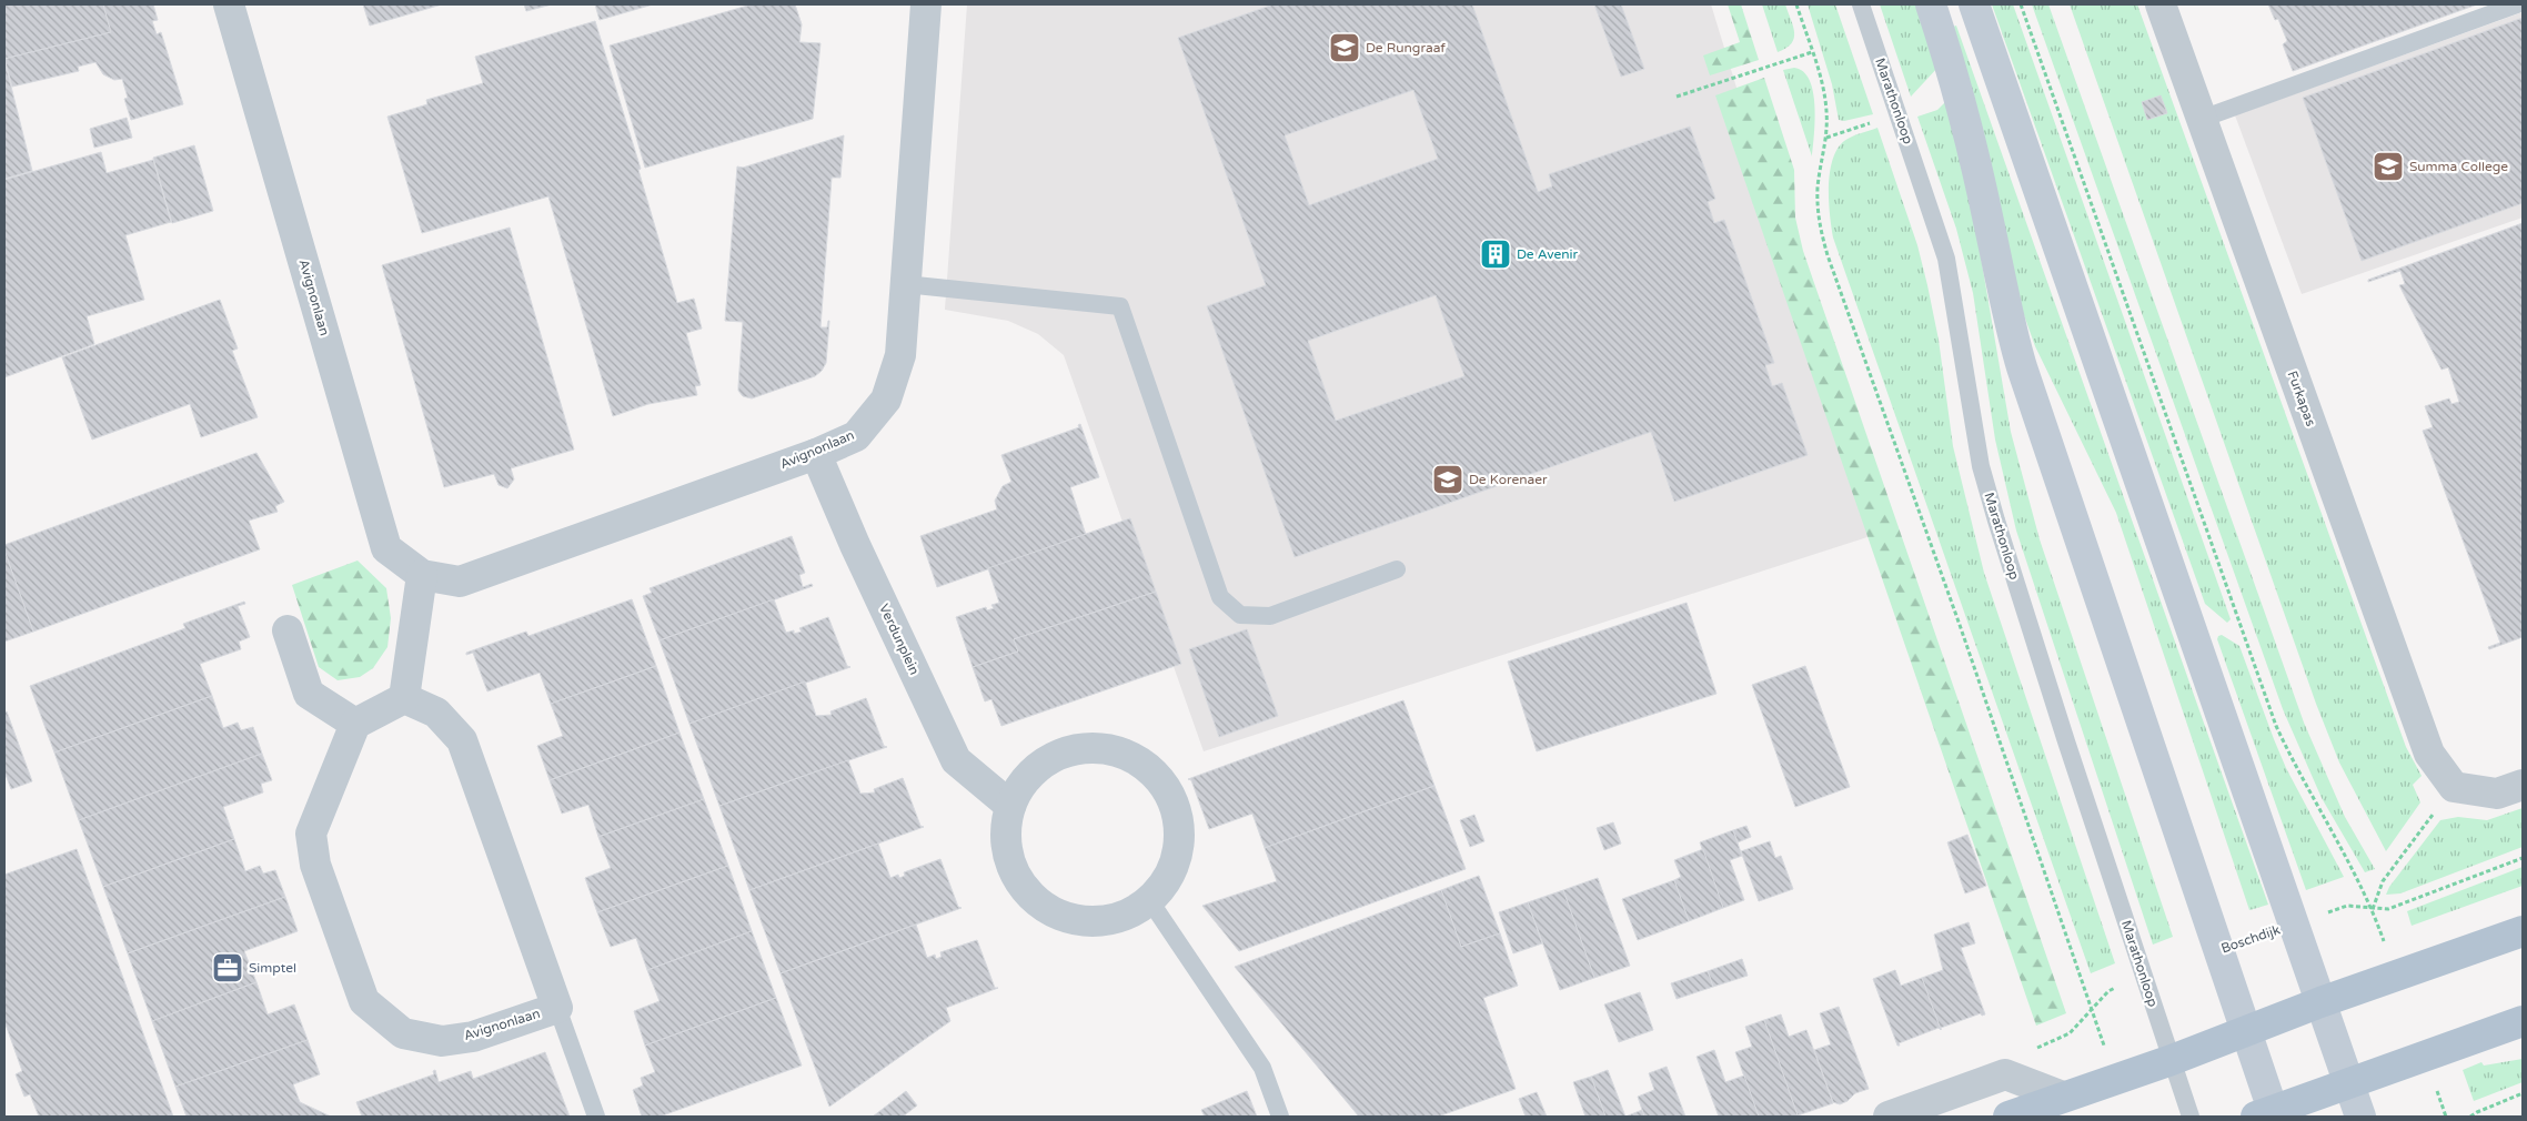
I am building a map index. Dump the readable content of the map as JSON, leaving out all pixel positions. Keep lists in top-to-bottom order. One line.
{"streets":{"street":["Avignonlaan","Furkapas","Verdunplein"],"lane":["Marathonloop"],"path":["Boschdijk"]},"crossings":[["Avignonlaan","Verdunplein"]],"places":{"school or university":["De Rungraaf","Summa College","De Korenaer"],"building":["De Avenir"],"office":["Simptel"]}}
